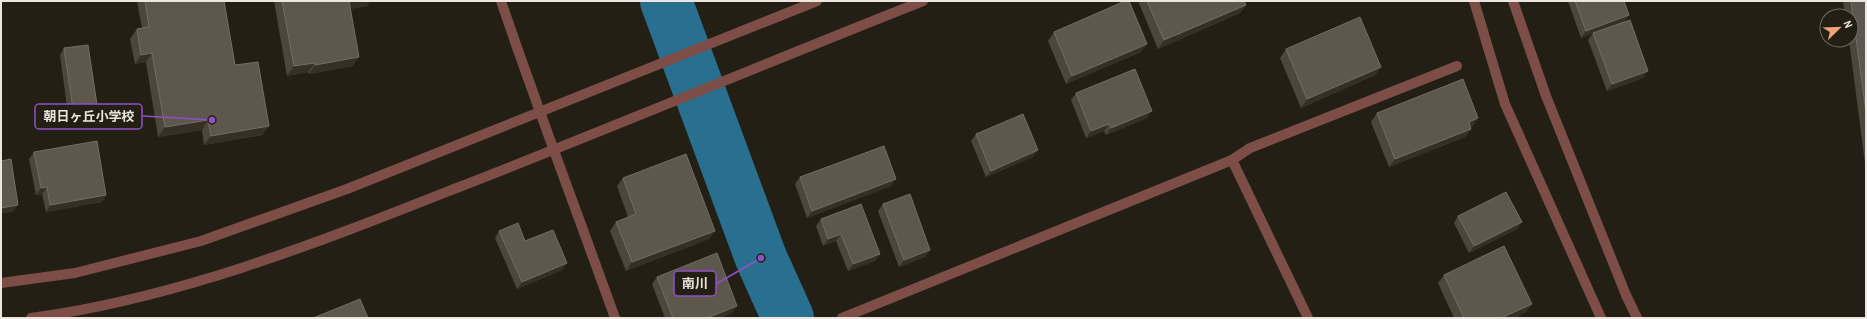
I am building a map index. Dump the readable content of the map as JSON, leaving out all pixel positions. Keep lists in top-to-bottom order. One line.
{"places":["朝日ヶ丘小学校","南川"],"north":"top right"}
